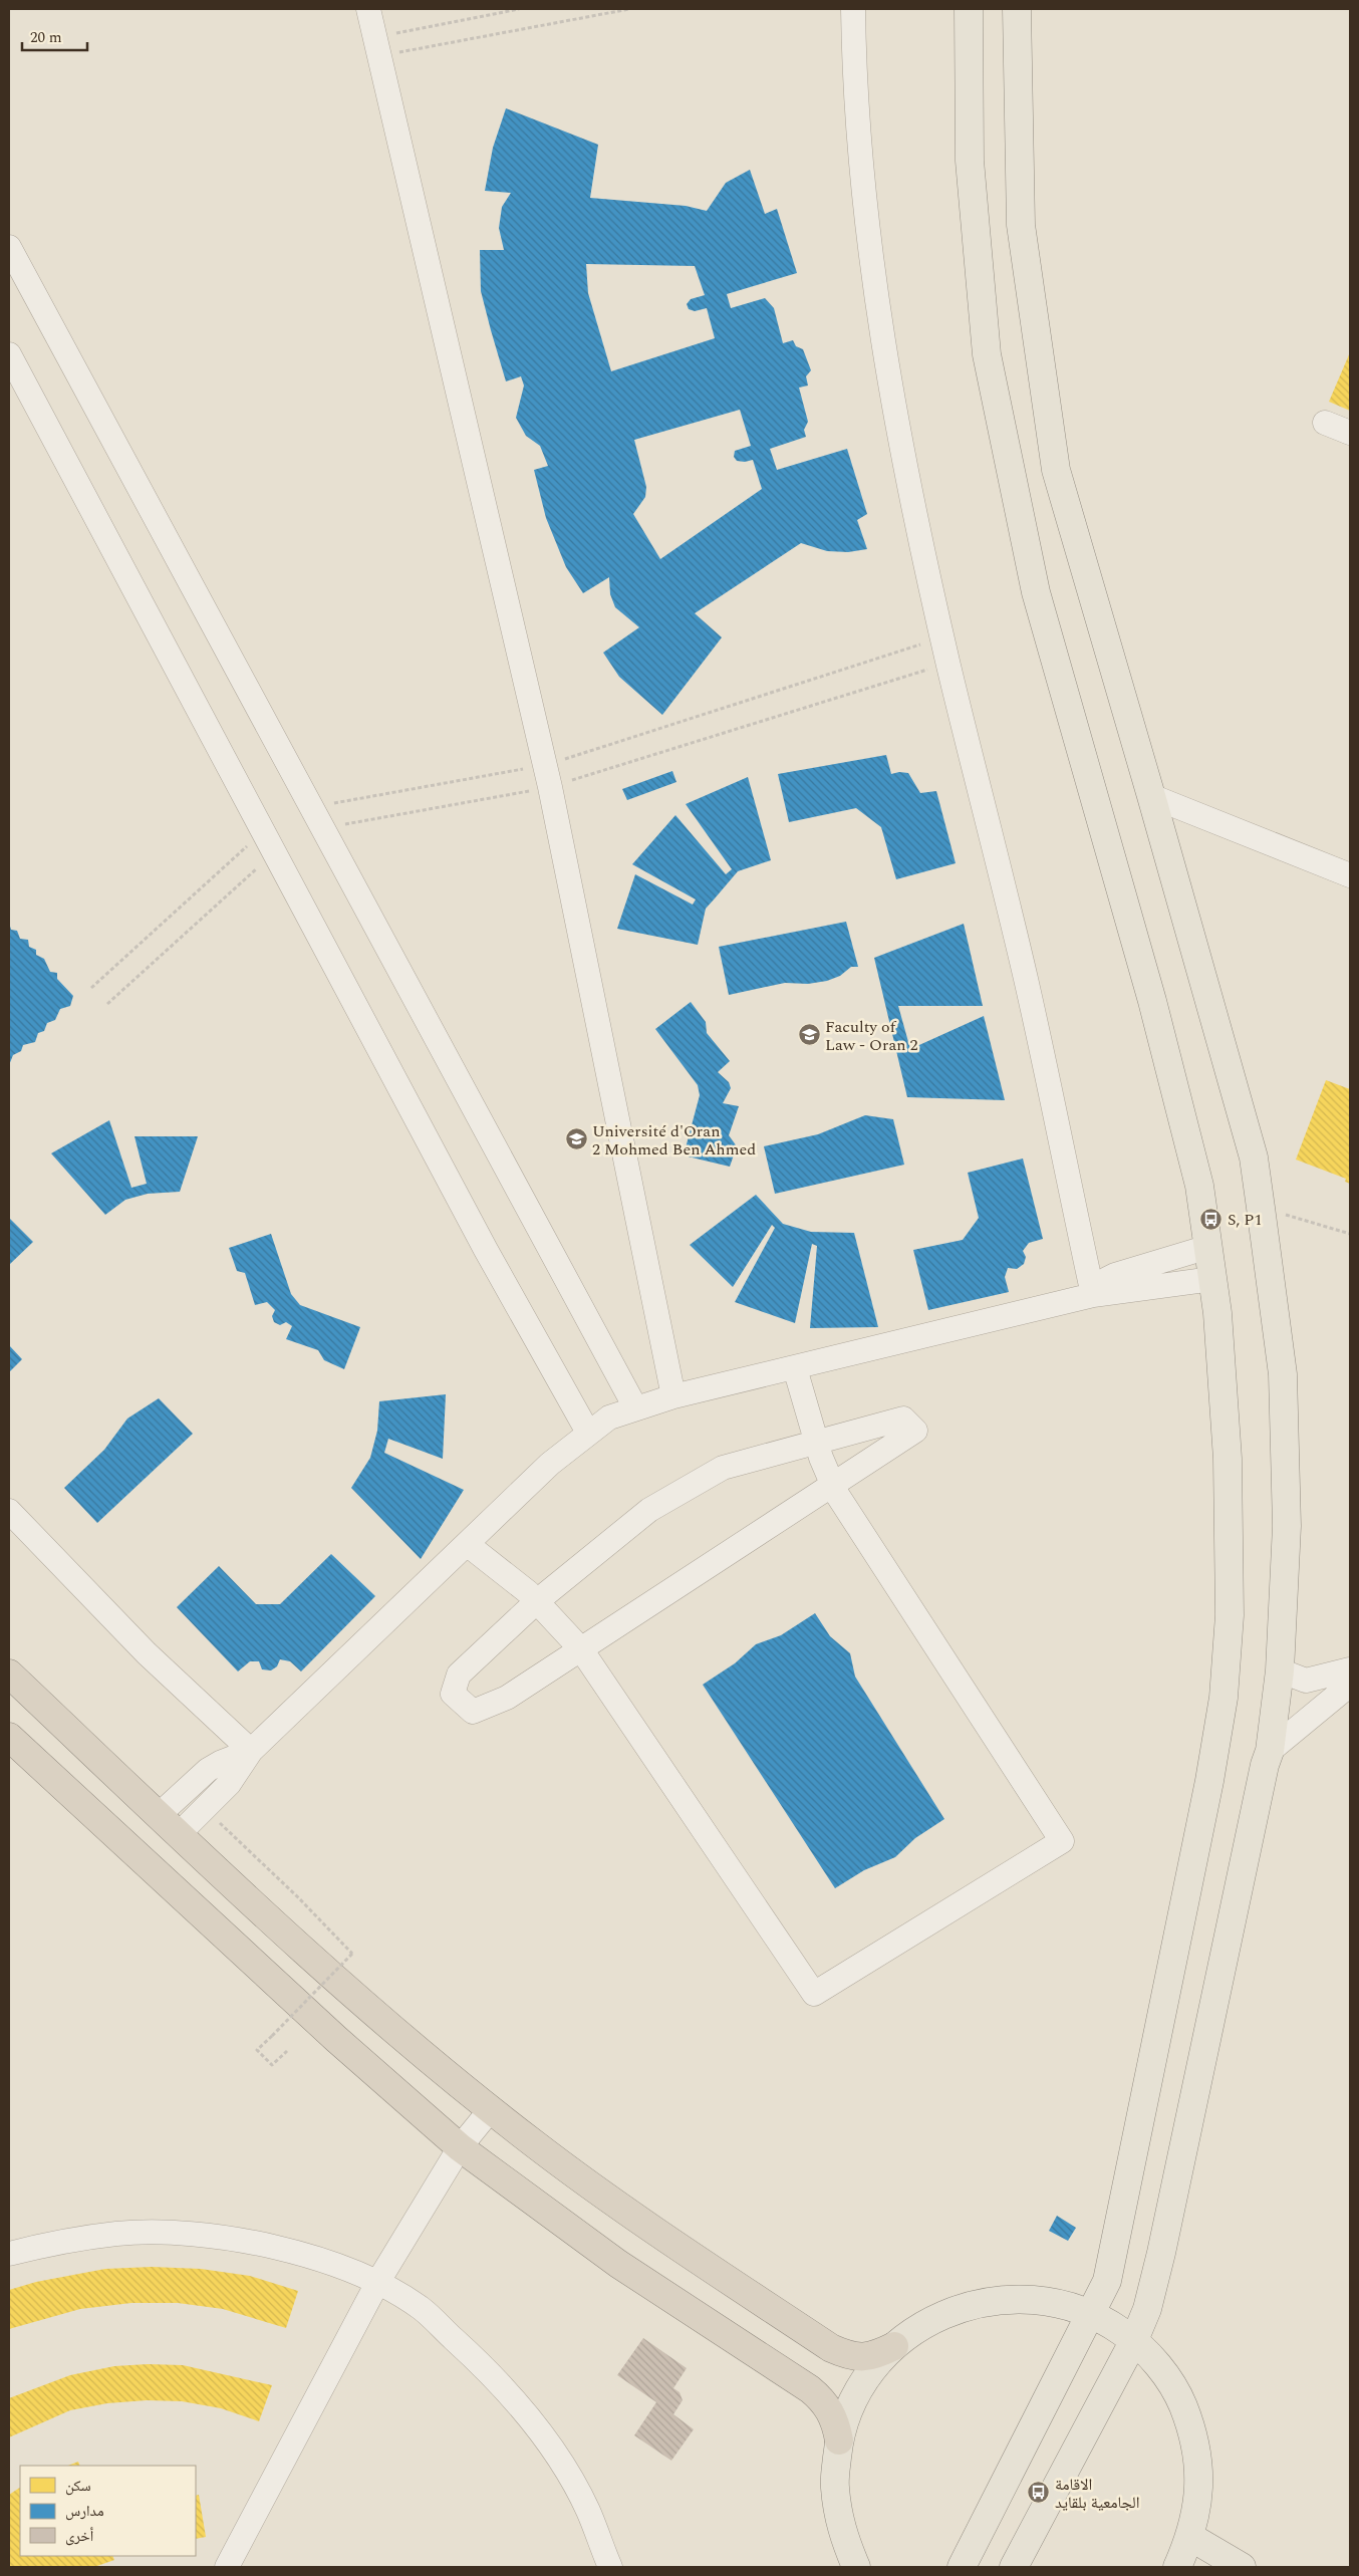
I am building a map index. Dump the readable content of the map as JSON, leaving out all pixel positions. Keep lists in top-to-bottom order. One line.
{"places":{"school or university":["Faculty of Law - Oran 2","Université d'Oran 2 Mohmed Ben Ahmed"],"bus stop":["S, P1","الاقامة الجامعية بلقايد"]},"legend":["سكن","مدارس","أخرى"],"scale_bar":"20 m"}
